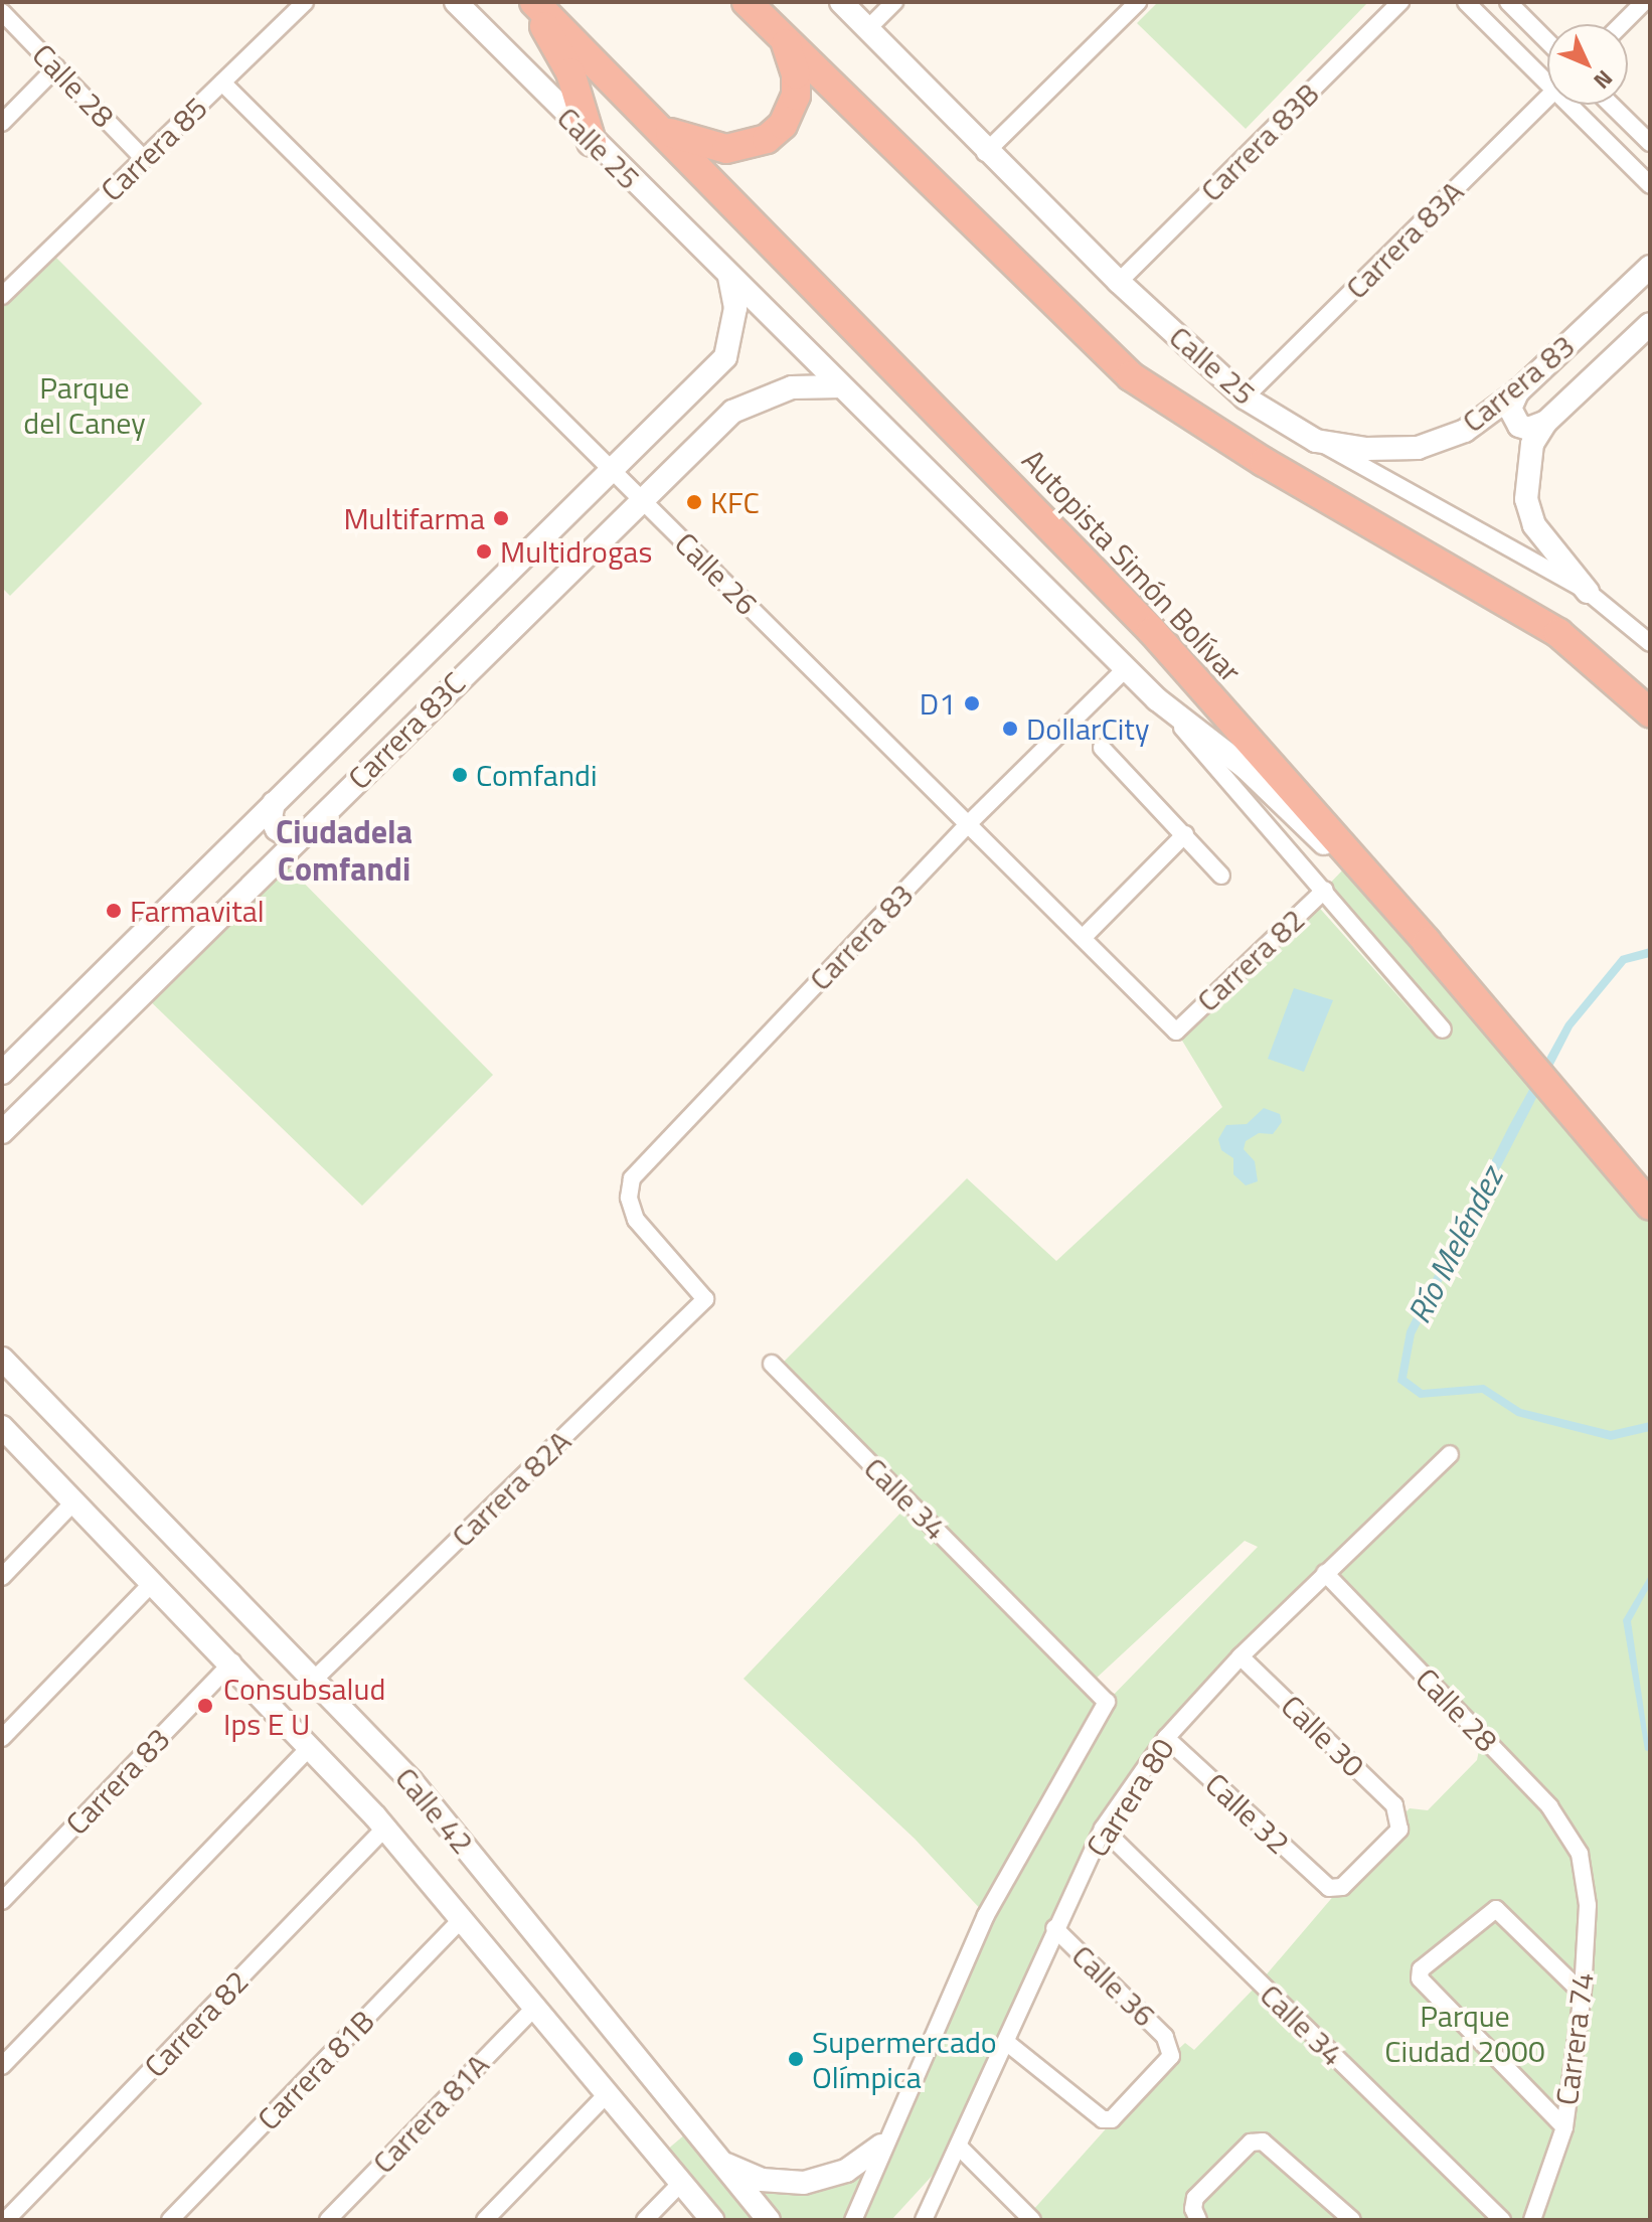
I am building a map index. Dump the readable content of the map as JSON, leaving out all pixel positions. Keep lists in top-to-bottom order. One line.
{"streets":{"highway":["Autopista Simón Bolívar"],"street":["Calle 28","Carrera 83B","Calle 25","Carrera 85","Carrera 83A","Carrera 83","Calle 26","Carrera 83C","Carrera 82","Carrera 82A","Calle 34","Calle 30","Carrera 80","Calle 42","Calle 32","Calle 36","Carrera 74","Carrera 81B","Carrera 81A"]},"crossings":[["Calle 28","Carrera 85"],["Calle 28","Carrera 80"],["Calle 28","Carrera 74"],["Carrera 83B","Calle 25"],["Calle 25","Carrera 83A"],["Calle 25","Carrera 83"],["Calle 25","Autopista Simón Bolívar"],["Calle 25","Carrera 83C"],["Calle 25","Carrera 82"],["Carrera 85","Calle 26"],["Carrera 83","Calle 26"],["Carrera 83","Carrera 82A"],["Carrera 83","Calle 42"],["Calle 26","Carrera 83C"],["Calle 26","Carrera 82"],["Carrera 82","Calle 42"],["Carrera 82A","Calle 42"],["Calle 34","Carrera 80"],["Calle 30","Carrera 80"],["Calle 30","Calle 32"],["Carrera 80","Calle 32"],["Carrera 80","Calle 36"],["Calle 42","Carrera 81B"],["Calle 42","Carrera 81A"]],"districts":["Ciudadela Comfandi"],"water":["Río Meléndez"],"parks":["Parque del Caney","Parque Ciudad 2000"],"places":["KFC","Multifarma","Multidrogas","D1","DollarCity","Comfandi","Farmavital","Consubsalud Ips E U","Supermercado Olímpica"],"north":"bottom right"}
